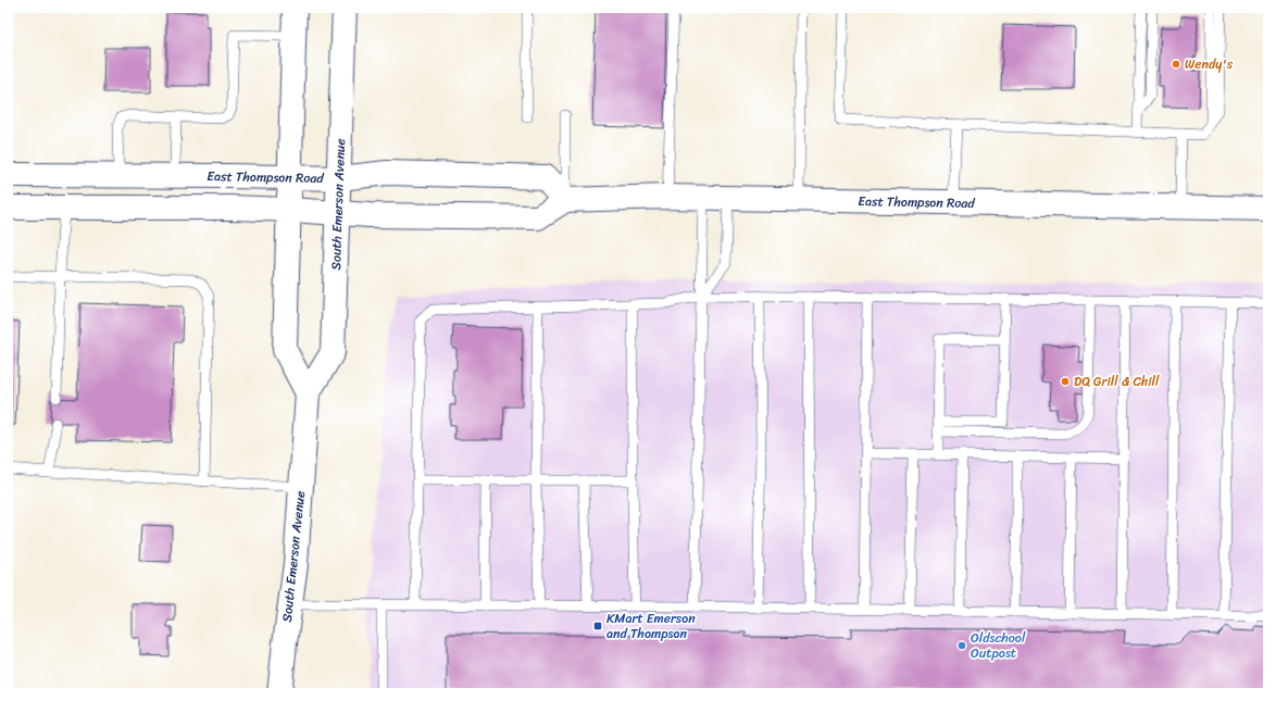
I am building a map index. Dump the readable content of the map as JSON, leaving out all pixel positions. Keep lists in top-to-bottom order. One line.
{"streets":{"main road":["East Thompson Road","South Emerson Avenue"]},"crossings":[["East Thompson Road","South Emerson Avenue"]],"places":{"other":["Wendy's","DQ Grill & Chill","Oldschool Outpost"],"transit":["KMart Emerson and Thompson"]}}
